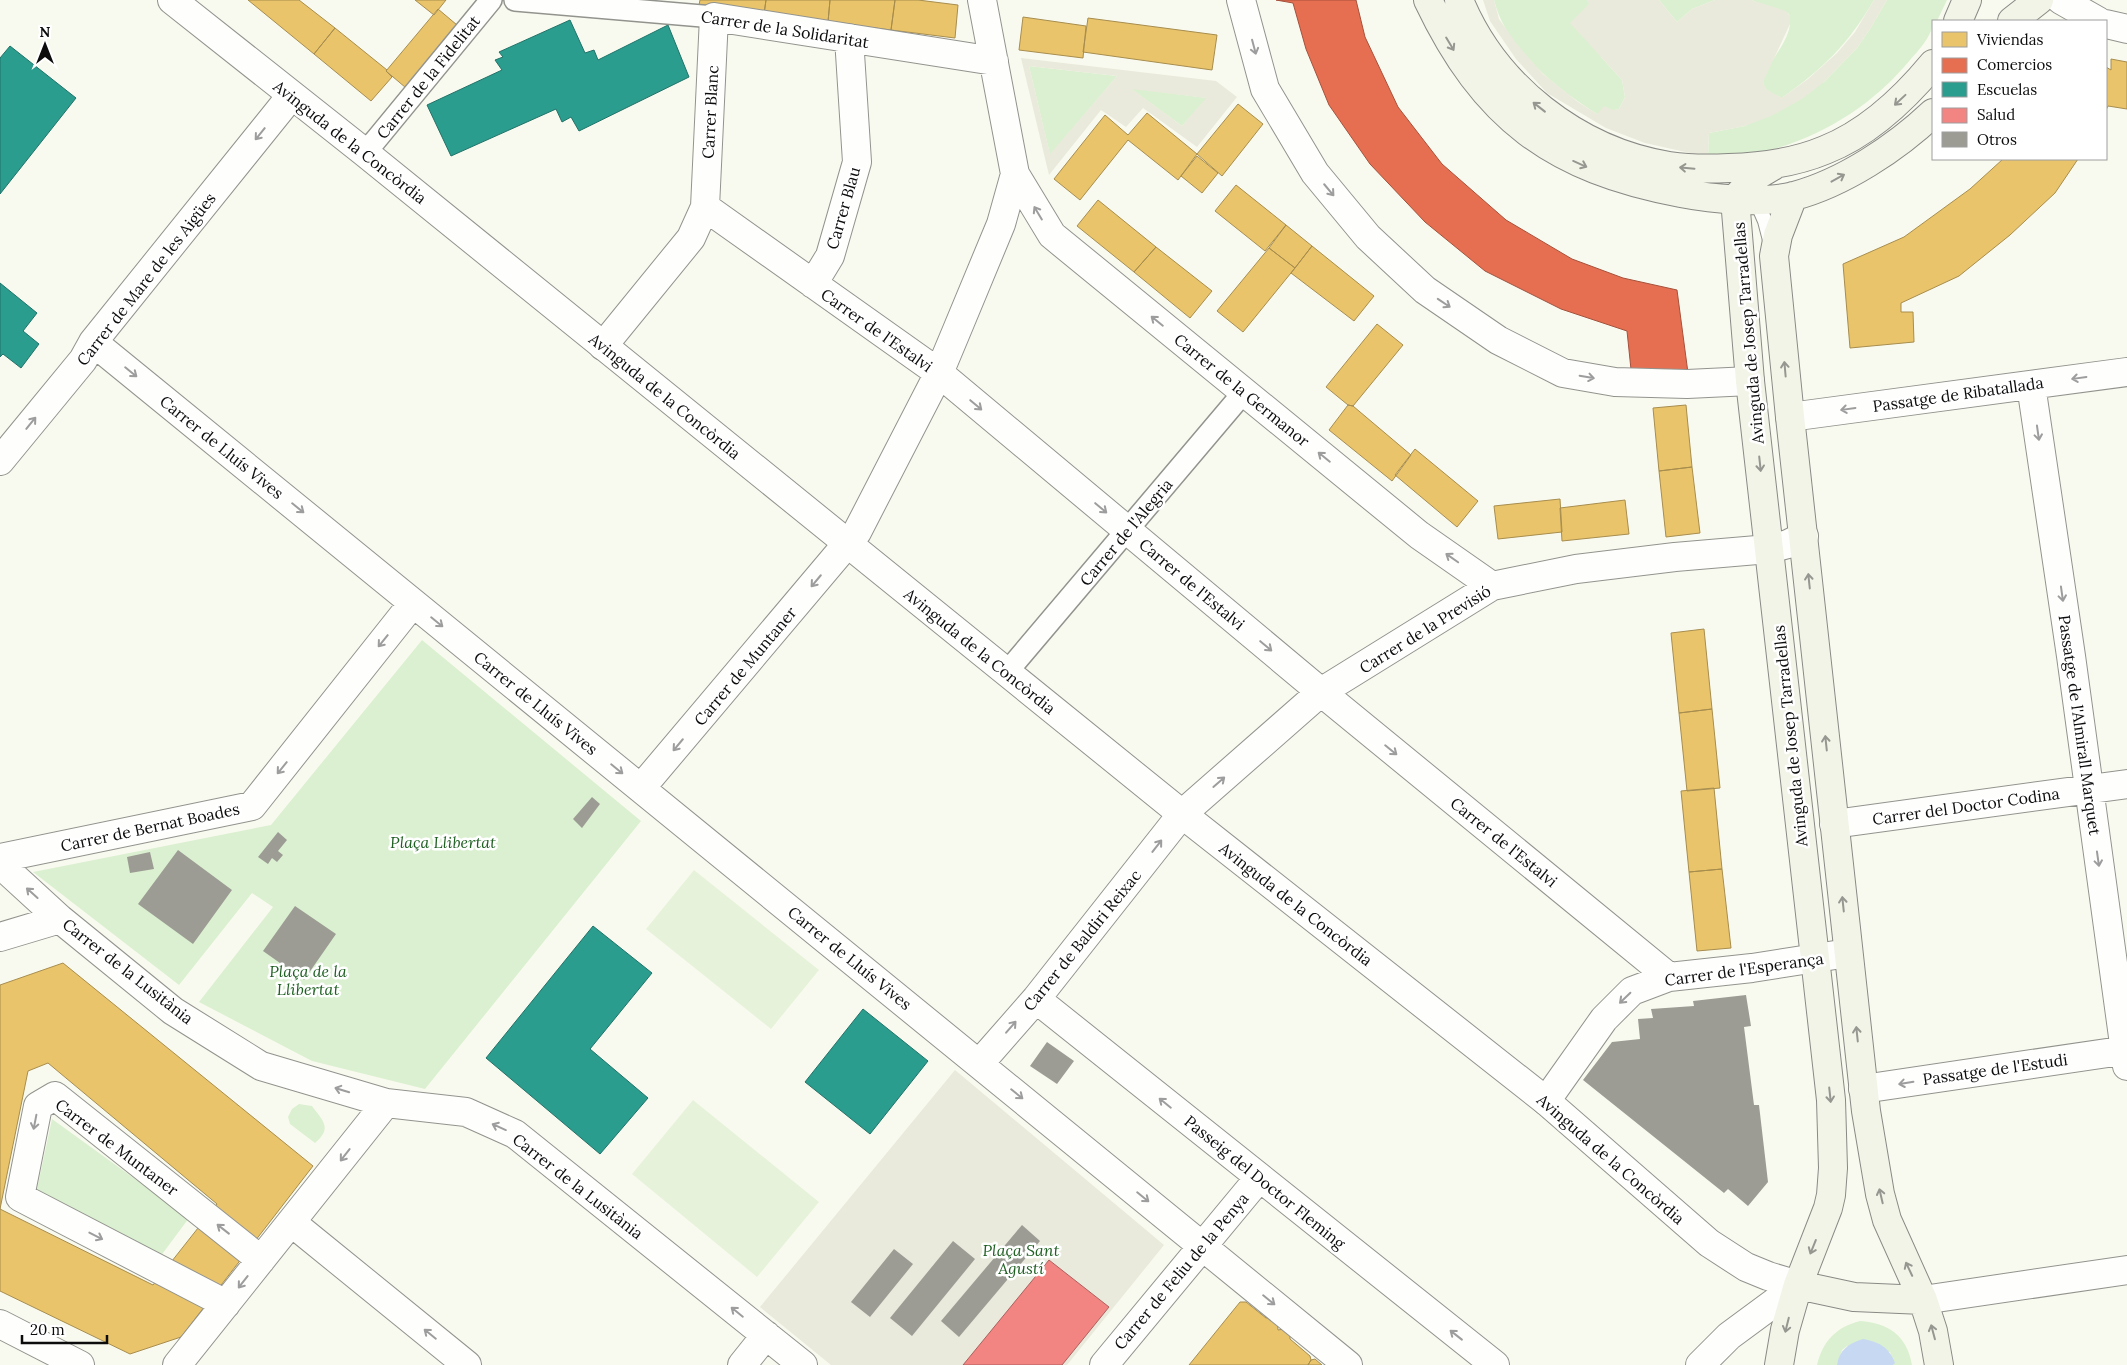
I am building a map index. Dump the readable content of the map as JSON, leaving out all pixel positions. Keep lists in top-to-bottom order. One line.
{"streets":{"main road":["Avinguda de Josep Tarradellas"],"street":["Carrer de la Solidaritat","Carrer de la Fidelitat","Carrer Blanc","Avinguda de la Concòrdia","Carrer Blau","Carrer de Mare de les Aigües","Carrer de l'Estalvi","Carrer de la Germanor","Passatge de Ribatallada","Carrer de Lluís Vives","Carrer de l'Alegria","Carrer de la Previsió","Carrer de Muntaner","Passatge de l'Almirall Marquet","Carrer del Doctor Codina","Carrer de Bernat Boades","Carrer de Baldiri Reixac","Carrer de l'Esperança","Carrer de la Lusitània","Passatge de l'Estudi","Passeig del Doctor Fleming","Carrer de Feliu de la Penya"]},"crossings":[["Carrer de la Solidaritat","Carrer Blanc"],["Carrer de la Solidaritat","Carrer Blau"],["Carrer de la Fidelitat","Avinguda de la Concòrdia"],["Carrer Blanc","Carrer de l'Estalvi"],["Avinguda de la Concòrdia","Carrer de Mare de les Aigües"],["Avinguda de la Concòrdia","Avinguda de Josep Tarradellas"],["Avinguda de la Concòrdia","Carrer de l'Alegria"],["Avinguda de la Concòrdia","Carrer de la Previsió"],["Avinguda de la Concòrdia","Carrer de Muntaner"],["Avinguda de la Concòrdia","Carrer de Baldiri Reixac"],["Avinguda de la Concòrdia","Carrer de l'Esperança"],["Carrer Blau","Carrer de l'Estalvi"],["Carrer de Mare de les Aigües","Carrer de Lluís Vives"],["Carrer de l'Estalvi","Carrer de l'Alegria"],["Carrer de l'Estalvi","Carrer de la Previsió"],["Carrer de l'Estalvi","Carrer de Muntaner"],["Carrer de l'Estalvi","Carrer de l'Esperança"],["Avinguda de Josep Tarradellas","Passatge de Ribatallada"],["Avinguda de Josep Tarradellas","Carrer de la Previsió"],["Avinguda de Josep Tarradellas","Carrer del Doctor Codina"],["Avinguda de Josep Tarradellas","Carrer de l'Esperança"],["Avinguda de Josep Tarradellas","Passatge de l'Estudi"],["Carrer de la Germanor","Carrer de l'Alegria"],["Carrer de la Germanor","Carrer de la Previsió"],["Carrer de la Germanor","Carrer de Muntaner"],["Passatge de Ribatallada","Passatge de l'Almirall Marquet"],["Carrer de Lluís Vives","Carrer de Muntaner"],["Carrer de Lluís Vives","Carrer de Bernat Boades"],["Carrer de Lluís Vives","Carrer de Baldiri Reixac"],["Carrer de la Previsió","Carrer de Baldiri Reixac"],["Passatge de l'Almirall Marquet","Carrer del Doctor Codina"],["Passatge de l'Almirall Marquet","Passatge de l'Estudi"],["Carrer de Baldiri Reixac","Passeig del Doctor Fleming"],["Passeig del Doctor Fleming","Carrer de Feliu de la Penya"]],"one_way":["Carrer de l'Estalvi","Passatge de Ribatallada","Carrer de Lluís Vives","Passatge de l'Almirall Marquet","Carrer de Bernat Boades","Carrer de Baldiri Reixac","Carrer de l'Esperança","Carrer de la Lusitània"],"parks":["Plaça Llibertat","Plaça de la Llibertat","Plaça Sant Agustí"],"legend":["Viviendas","Comercios","Escuelas","Salud","Otros"],"scale_bar":"20 m","north":"top"}
